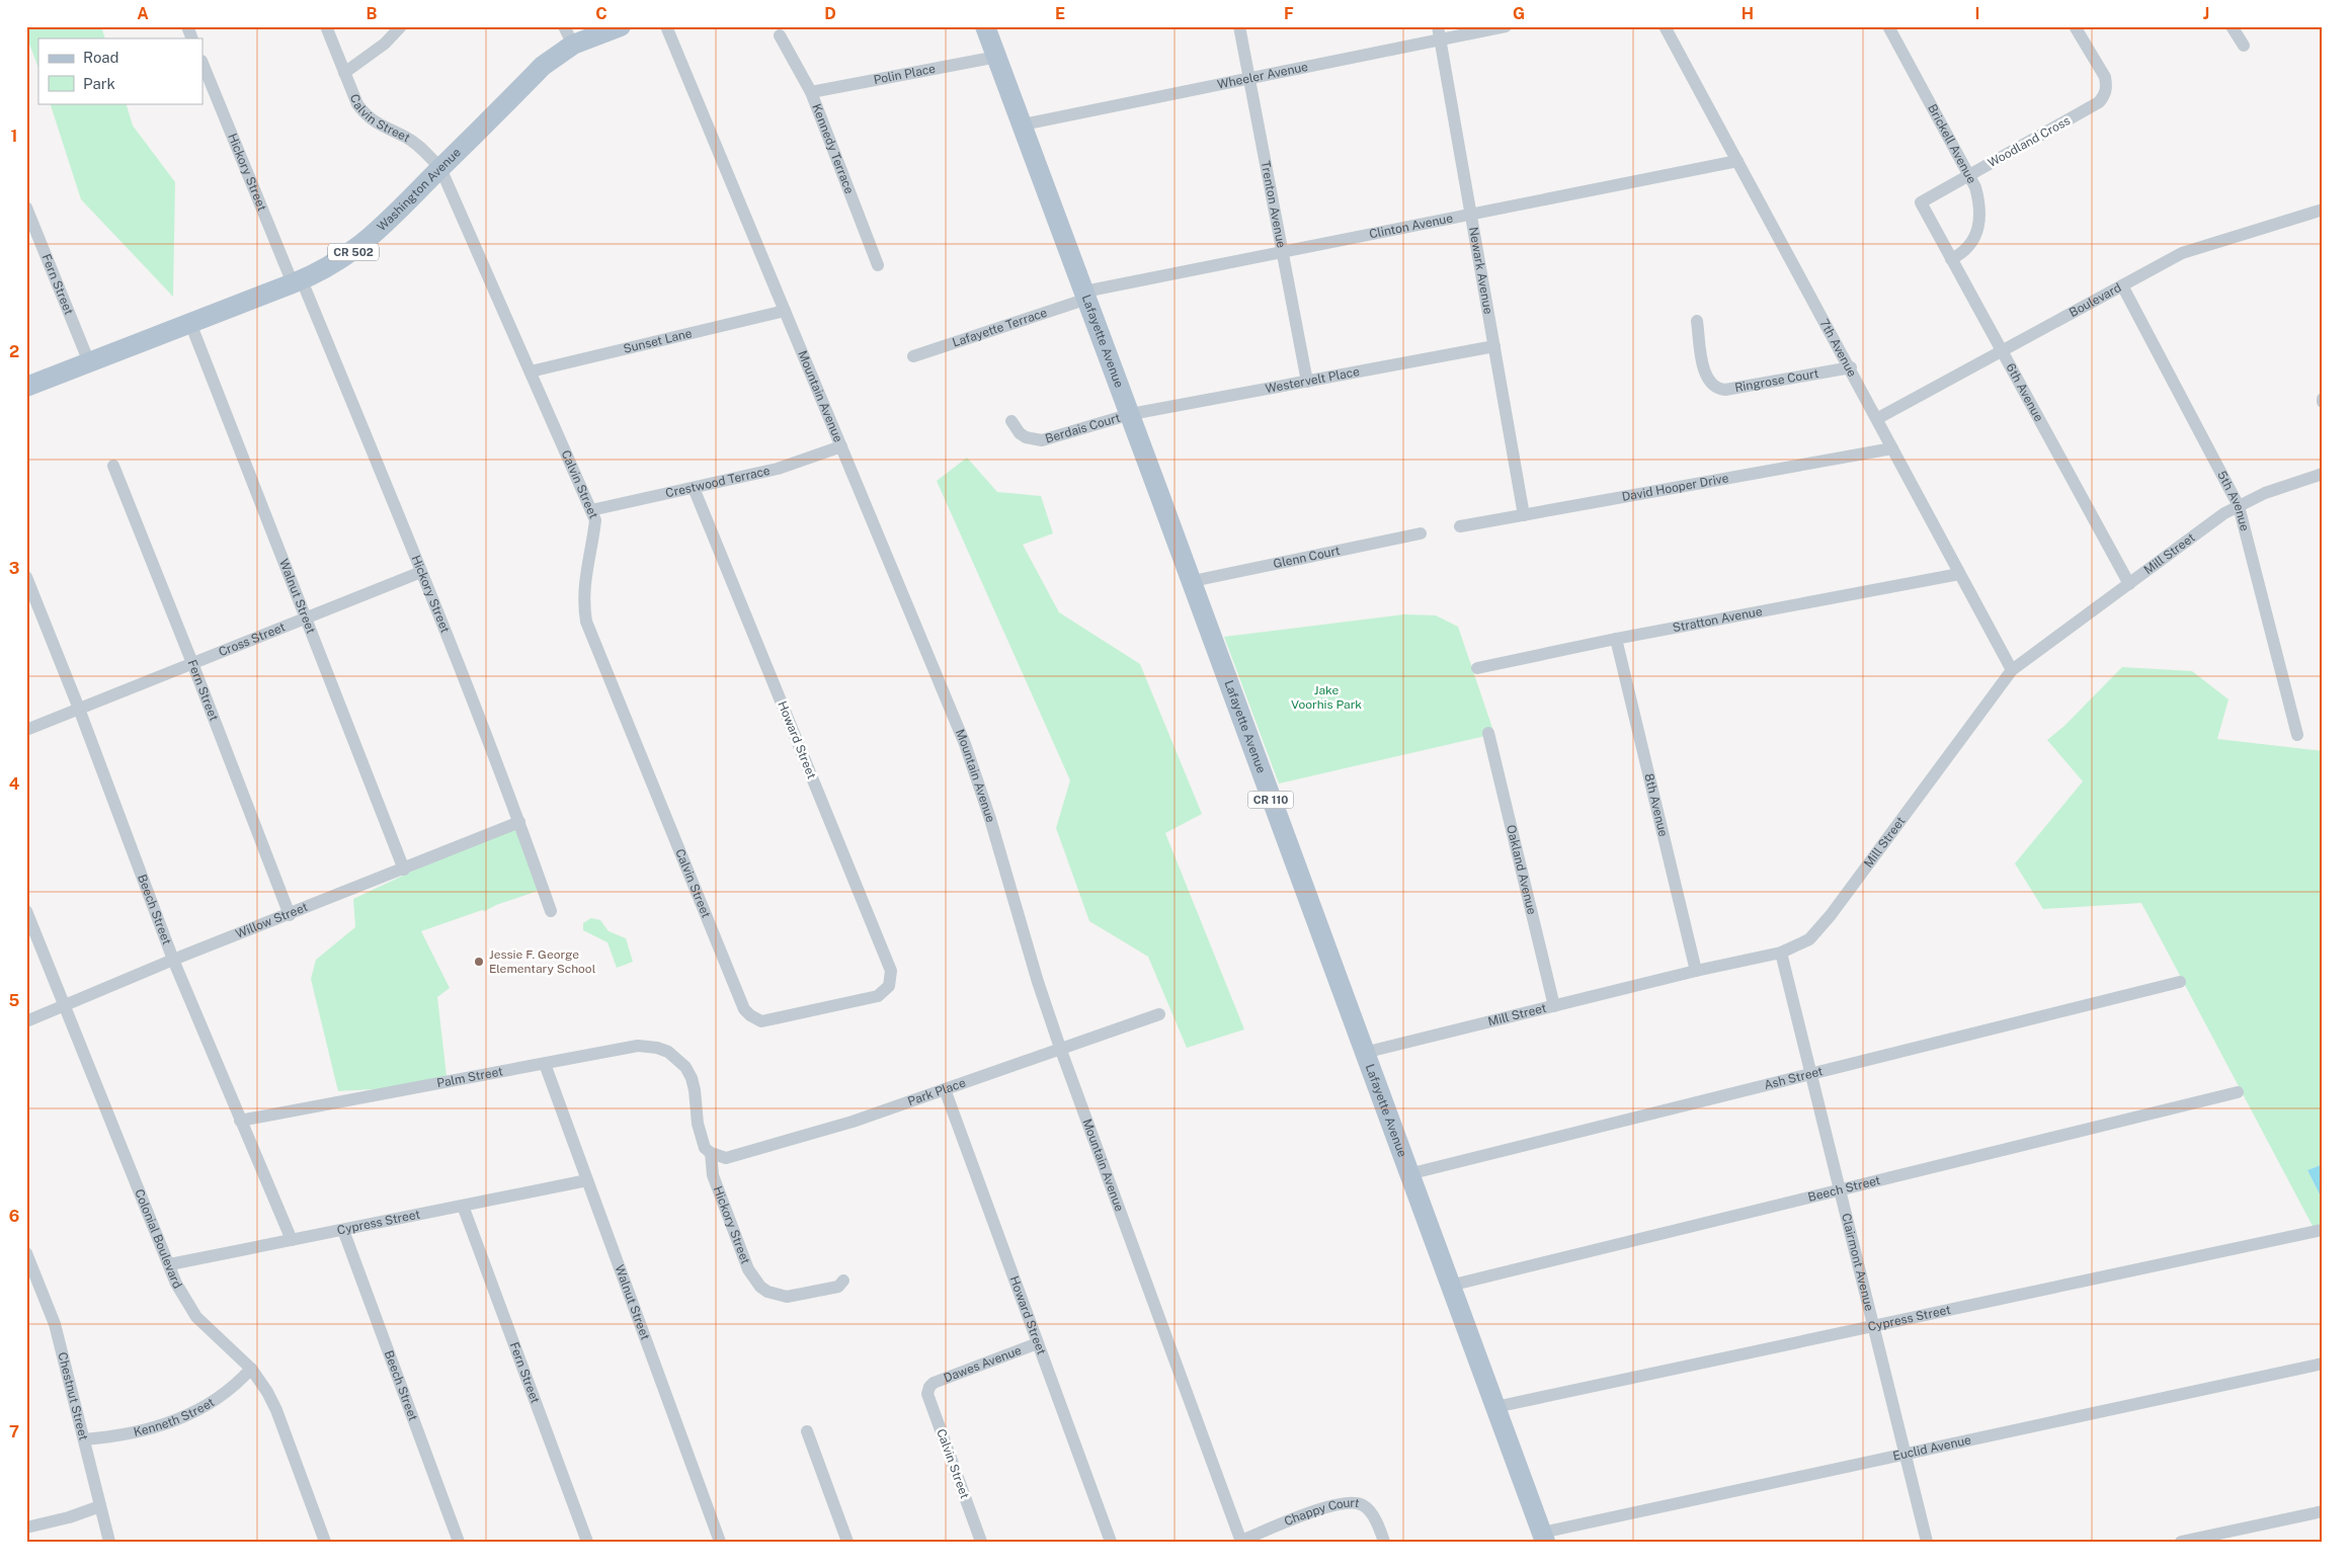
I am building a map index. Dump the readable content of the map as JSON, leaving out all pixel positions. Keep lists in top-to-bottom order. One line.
{"streets":{"main road":["Washington Avenue","CR 502","Lafayette Avenue","CR 110"],"street":["Polin Place","Wheeler Avenue","Calvin Street","Woodland Cross","Brickell Avenue","Kennedy Terrace","Hickory Street","Trenton Avenue","Clinton Avenue","Newark Avenue","Fern Street","Boulevard","Lafayette Terrace","Sunset Lane","7th Avenue","Westervelt Place","Ringrose Court","6th Avenue","Mountain Avenue","Berdais Court","Crestwood Terrace","David Hooper Drive","5th Avenue","Mill Street","Glenn Court","Walnut Street","Stratton Avenue","Cross Street","Howard Street","8th Avenue","Oakland Avenue","Beech Street","Willow Street","Palm Street","Ash Street","Park Place","Cypress Street","Colonial Boulevard","Clairmont Avenue","Dawes Avenue","Chestnut Street","Kenneth Street","Euclid Avenue","Chappy Court"]},"crossings":[["Polin Place","Kennedy Terrace"],["Polin Place","Lafayette Avenue"],["Wheeler Avenue","Trenton Avenue"],["Wheeler Avenue","Newark Avenue"],["Wheeler Avenue","Lafayette Avenue"],["Calvin Street","Washington Avenue"],["Calvin Street","Sunset Lane"],["Calvin Street","Crestwood Terrace"],["Calvin Street","Howard Street"],["Calvin Street","Dawes Avenue"],["Woodland Cross","Brickell Avenue"],["Woodland Cross","6th Avenue"],["Brickell Avenue","6th Avenue"],["Hickory Street","Washington Avenue"],["Hickory Street","Cross Street"],["Hickory Street","Willow Street"],["Hickory Street","Palm Street"],["Hickory Street","Park Place"],["Washington Avenue","Fern Street"],["Washington Avenue","Walnut Street"],["Trenton Avenue","Clinton Avenue"],["Trenton Avenue","Westervelt Place"],["Clinton Avenue","Newark Avenue"],["Clinton Avenue","Lafayette Terrace"],["Clinton Avenue","Lafayette Avenue"],["Clinton Avenue","7th Avenue"],["Newark Avenue","Westervelt Place"],["Newark Avenue","David Hooper Drive"],["Fern Street","Cross Street"],["Fern Street","Willow Street"],["Fern Street","Cypress Street"],["Boulevard","7th Avenue"],["Boulevard","6th Avenue"],["Boulevard","5th Avenue"],["Lafayette Terrace","Lafayette Avenue"],["Sunset Lane","Mountain Avenue"],["Lafayette Avenue","Westervelt Place"],["Lafayette Avenue","Berdais Court"],["Lafayette Avenue","Mill Street"],["Lafayette Avenue","Glenn Court"],["Lafayette Avenue","Beech Street"],["Lafayette Avenue","Ash Street"],["Lafayette Avenue","Cypress Street"],["Lafayette Avenue","Euclid Avenue"],["7th Avenue","Ringrose Court"],["7th Avenue","David Hooper Drive"],["7th Avenue","Mill Street"],["7th Avenue","Stratton Avenue"],["Westervelt Place","Berdais Court"],["6th Avenue","Mill Street"],["Mountain Avenue","Crestwood Terrace"],["Mountain Avenue","Park Place"],["Mountain Avenue","Chappy Court"],["Crestwood Terrace","Howard Street"],["5th Avenue","Mill Street"],["Mill Street","8th Avenue"],["Mill Street","Oakland Avenue"],["Mill Street","Clairmont Avenue"],["Walnut Street","Cross Street"],["Walnut Street","Willow Street"],["Walnut Street","Palm Street"],["Walnut Street","Cypress Street"],["Stratton Avenue","8th Avenue"],["Cross Street","Beech Street"],["Howard Street","Park Place"],["Howard Street","Dawes Avenue"],["Beech Street","Willow Street"],["Beech Street","Palm Street"],["Beech Street","Cypress Street"],["Beech Street","Clairmont Avenue"],["Willow Street","Colonial Boulevard"],["Ash Street","Clairmont Avenue"],["Cypress Street","Colonial Boulevard"],["Cypress Street","Clairmont Avenue"],["Colonial Boulevard","Kenneth Street"],["Clairmont Avenue","Euclid Avenue"],["Chestnut Street","Kenneth Street"]],"parks":["Jake Voorhis Park"],"places":["Jessie F. George Elementary School"],"legend":["Road","Park"],"grid":{"columns":["A","B","C","D","E","F","G","H","I","J"],"rows":["1","2","3","4","5","6","7"]}}
